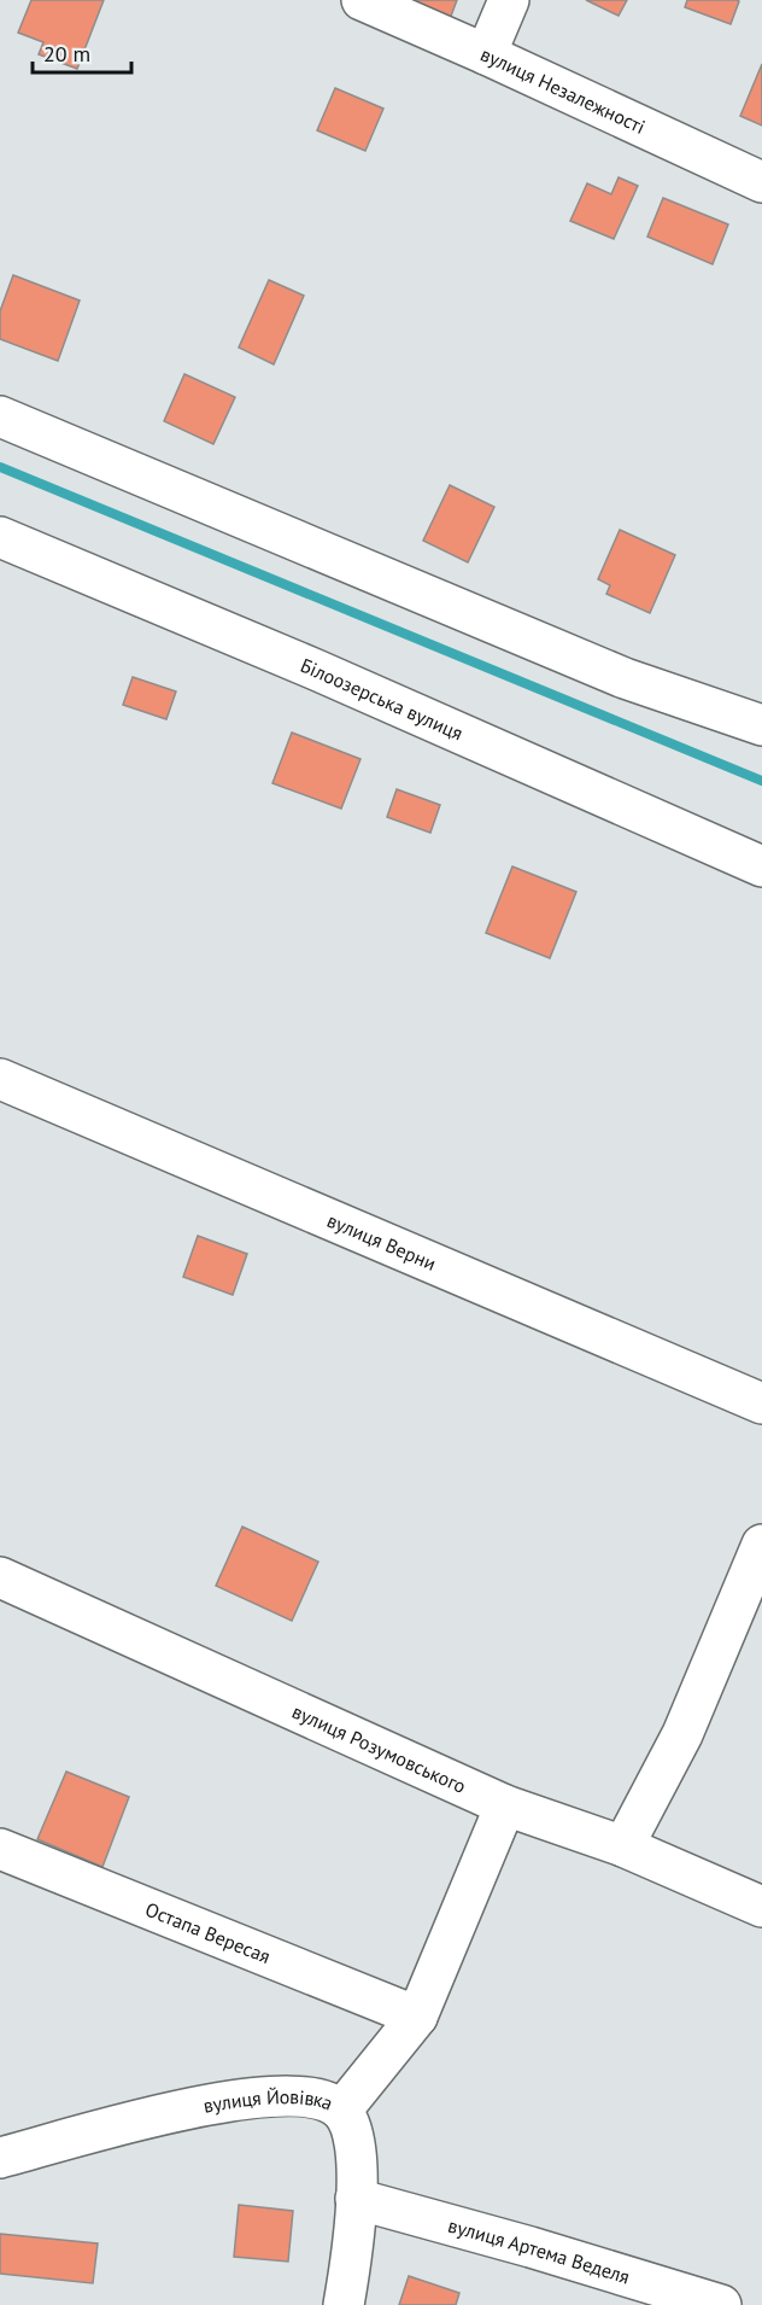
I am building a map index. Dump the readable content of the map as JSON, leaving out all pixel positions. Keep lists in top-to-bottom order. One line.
{"streets":{"street":["вулиця Незалежності","Білоозерська вулиця","вулиця Верни","вулиця Розумовського","вулиця Йовівка","вулиця Артема Веделя"]},"crossings":[["вулиця Йовівка","вулиця Артема Веделя"]],"scale_bar":"20 m"}
